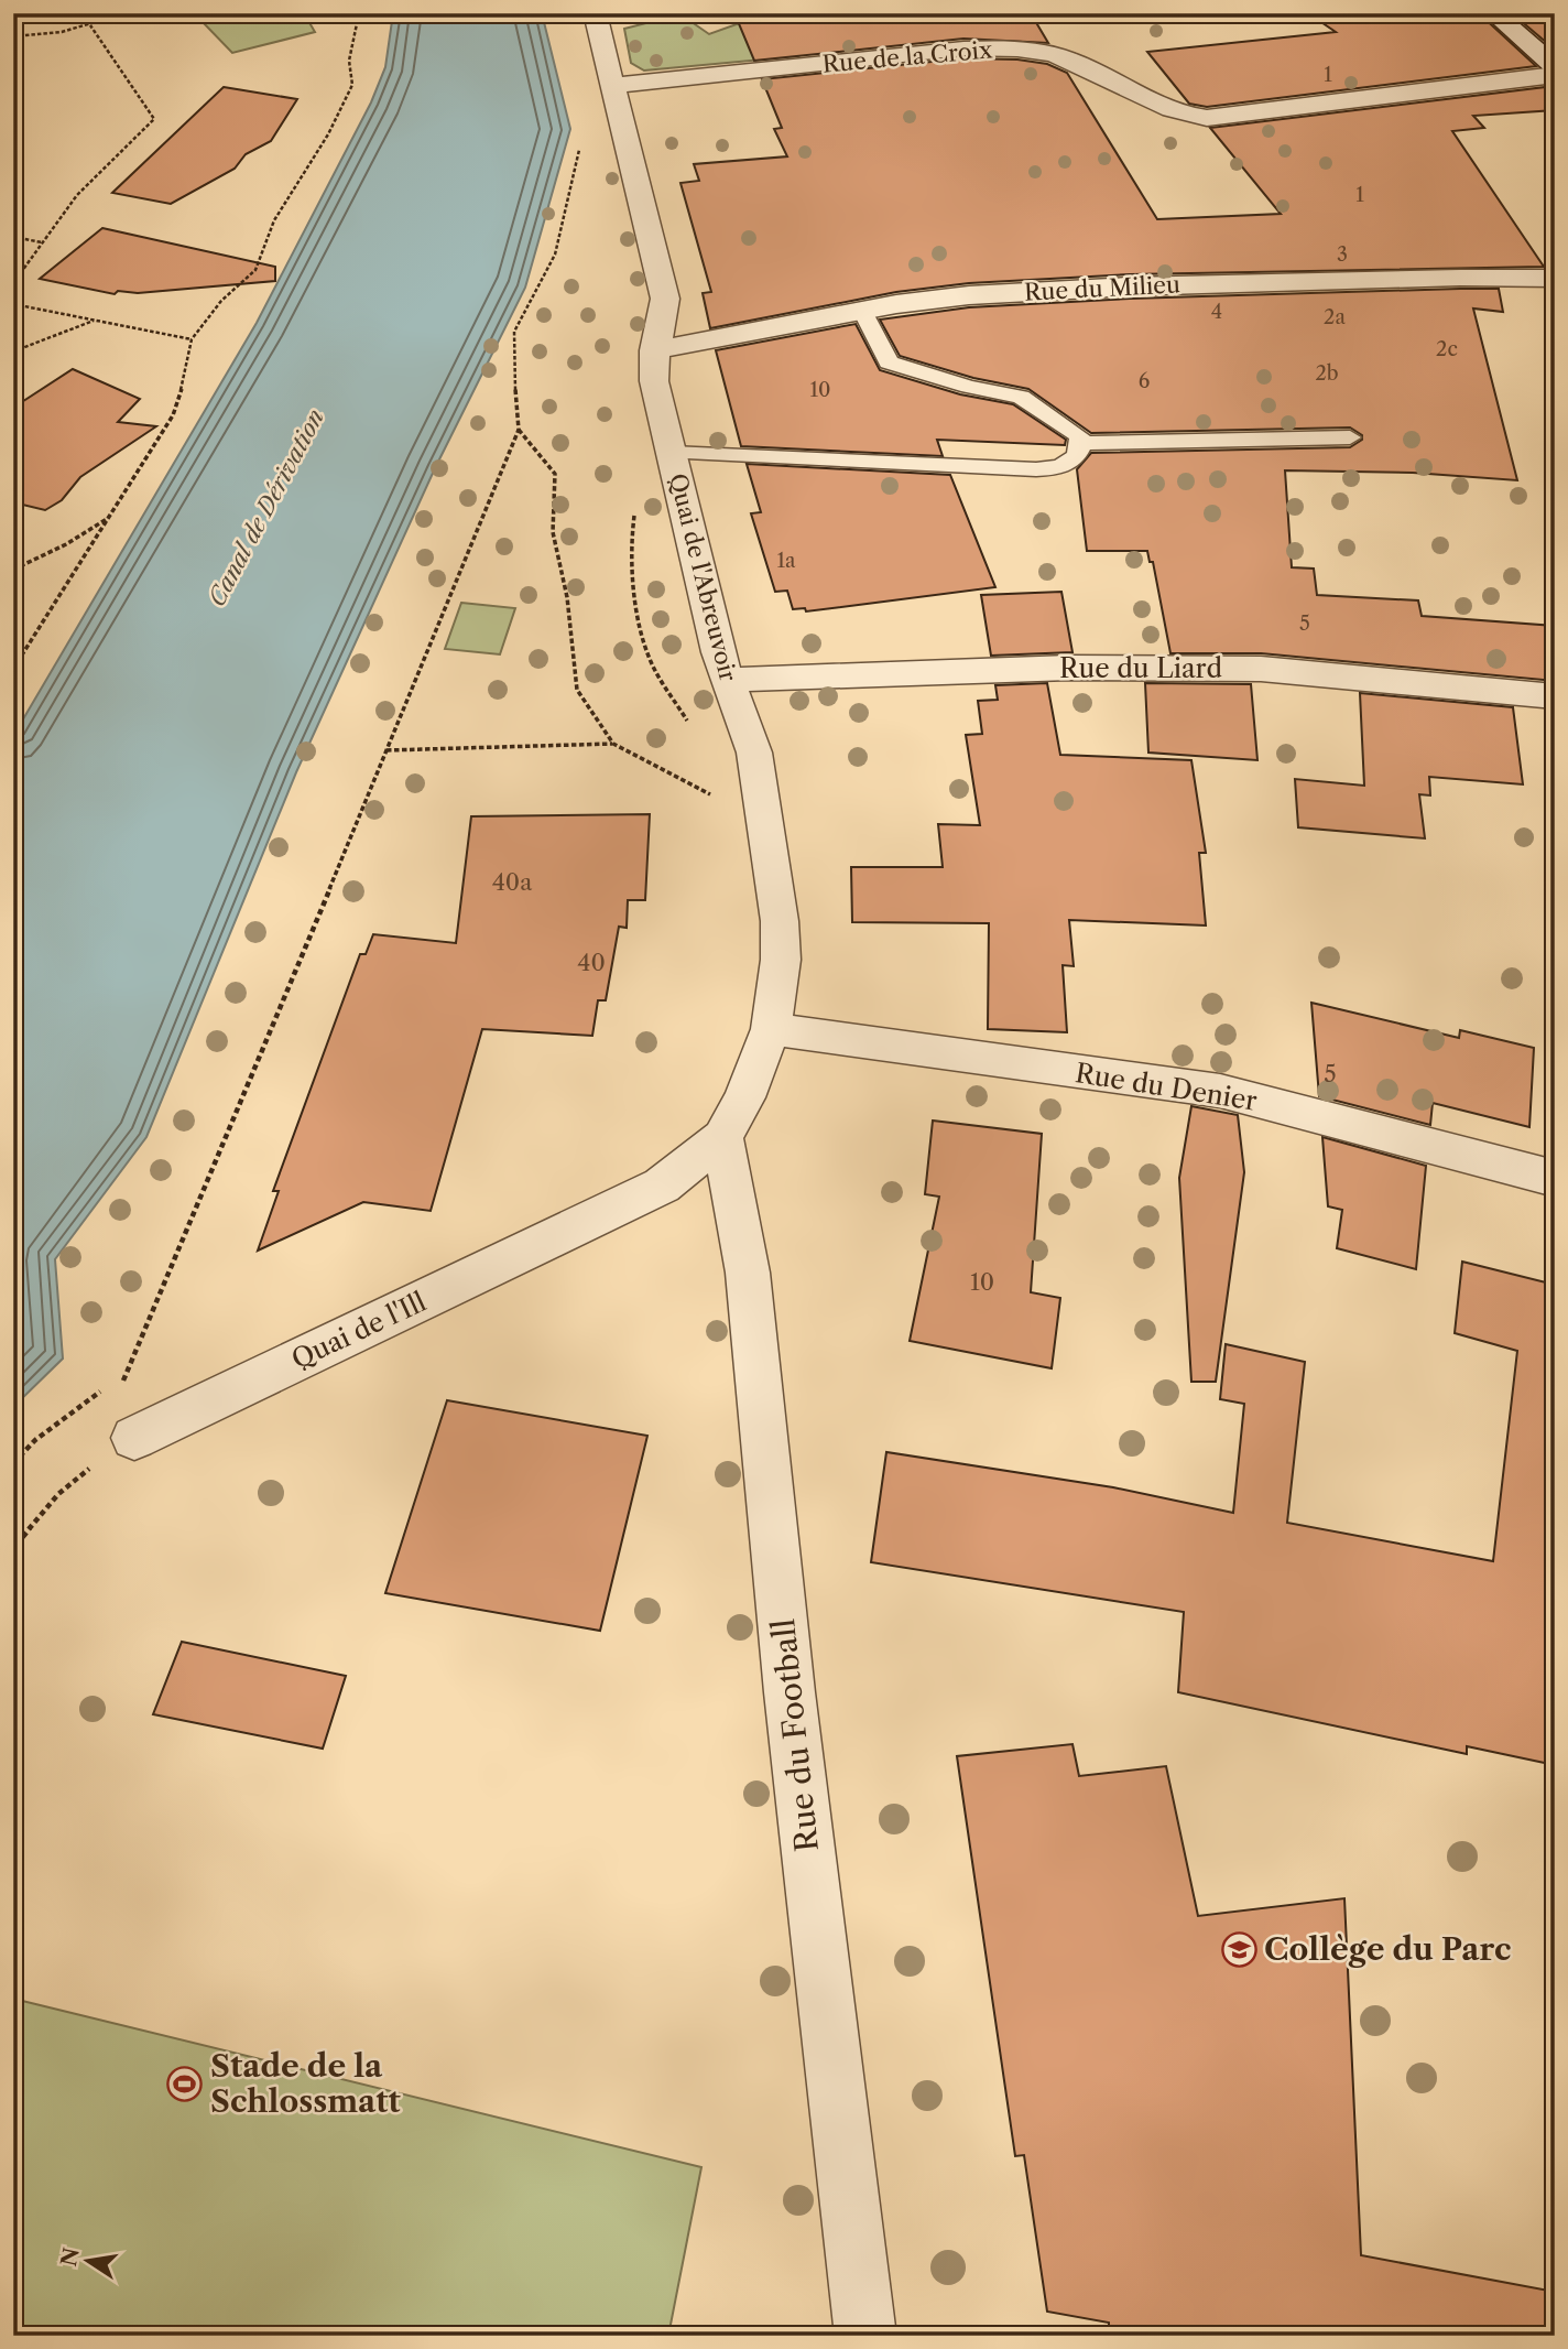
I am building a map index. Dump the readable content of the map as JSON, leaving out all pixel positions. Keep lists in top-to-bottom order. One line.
{"streets":{"street":["Rue de la Croix","Rue du Milieu","Quai de l'Abreuvoir","Rue du Liard","Rue du Denier","Quai de l'Ill","Rue du Football"]},"crossings":[["Rue de la Croix","Quai de l'Abreuvoir"],["Rue du Milieu","Quai de l'Abreuvoir"],["Quai de l'Abreuvoir","Rue du Liard"],["Quai de l'Abreuvoir","Rue du Denier"],["Quai de l'Abreuvoir","Quai de l'Ill"],["Quai de l'Abreuvoir","Rue du Football"],["Quai de l'Ill","Rue du Football"]],"water":["Canal de Dérivation"],"places":{"school or university":["Collège du Parc"],"sports":["Stade de la Schlossmatt"]},"house_numbers":["1","1","3","4","2a","2c","2b","6","10","1a","5","40a","40","5","10"],"north":"left"}
